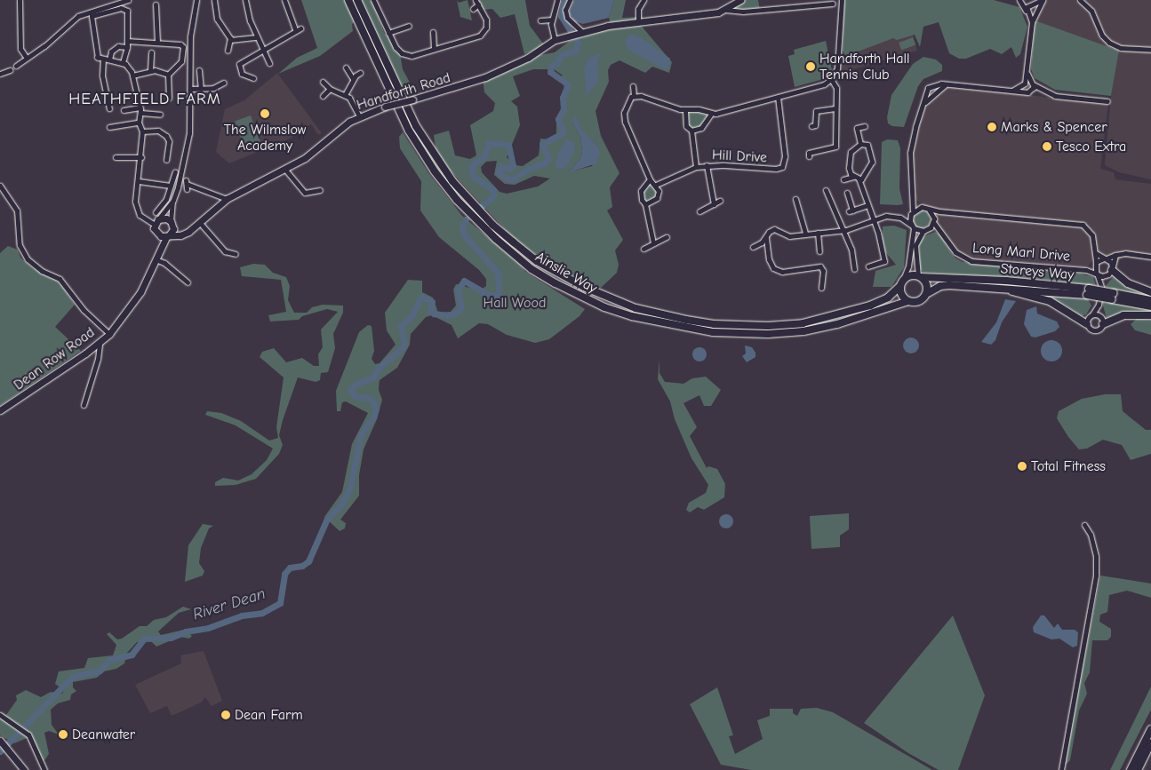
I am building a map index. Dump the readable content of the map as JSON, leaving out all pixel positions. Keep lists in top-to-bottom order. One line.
{"streets":{"highway":["Storeys Way","Ainslie Way"],"main road":["Handforth Road","Dean Row Road"],"street":["Hill Drive","Long Marl Drive"]},"crossings":[["Handforth Road","Dean Row Road"],["Storeys Way","Ainslie Way"]],"districts":["HEATHFIELD FARM"],"water":["River Dean"],"parks":["Hall Wood"],"places":["Handforth Hall Tennis Club","The Wilmslow Academy","Marks & Spencer","Tesco Extra","Total Fitness","Dean Farm","Deanwater"]}
